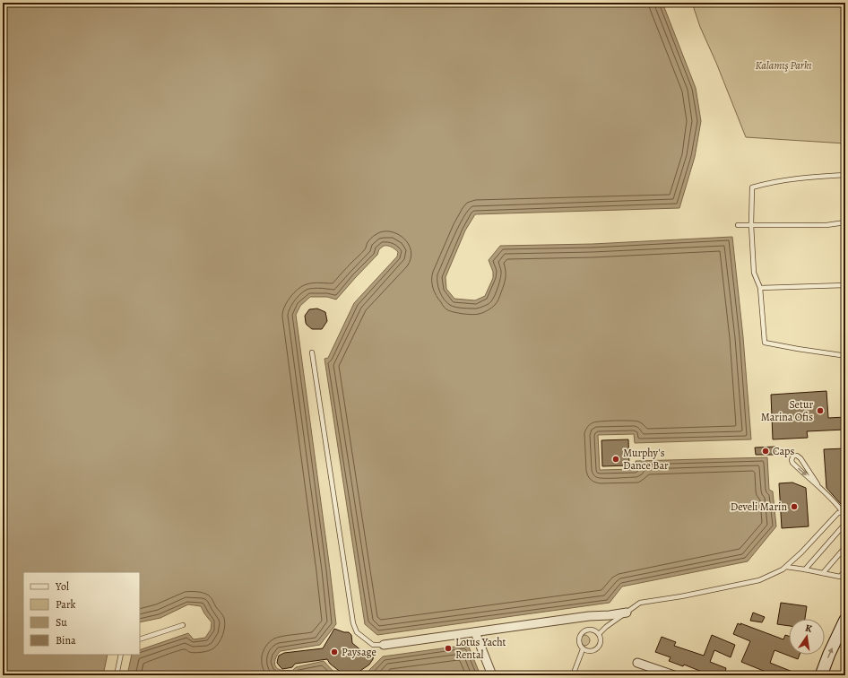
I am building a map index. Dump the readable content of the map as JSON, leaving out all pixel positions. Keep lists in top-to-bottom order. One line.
{"parks":["Kalamış Parkı"],"places":["Setur Marina Ofis","Caps","Murphy's Dance Bar","Develi Marin","Lotus Yacht Rental","Paysage"],"legend":["Yol","Park","Su","Bina"],"north":"top"}
